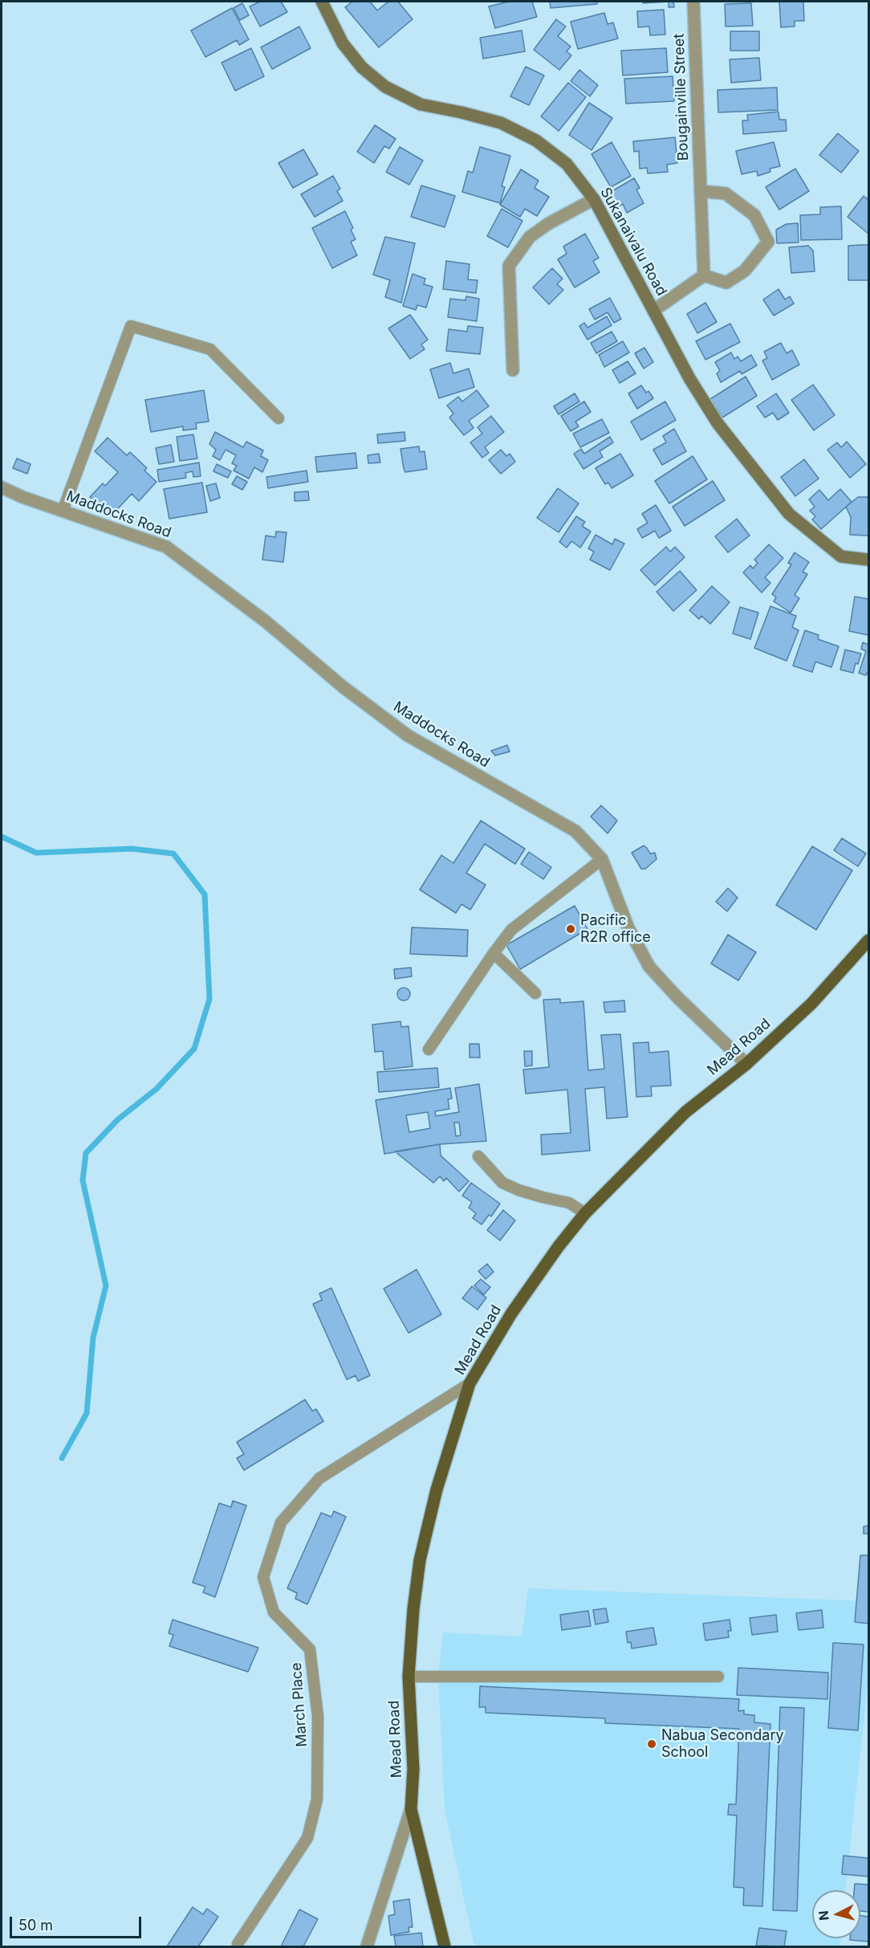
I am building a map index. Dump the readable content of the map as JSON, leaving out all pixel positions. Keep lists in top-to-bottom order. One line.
{"streets":{"main road":["Sukanaivalu Road","Mead Road"],"street":["Bougainville Street","Maddocks Road"],"lane":["March Place"]},"crossings":[["Maddocks Road","Mead Road"],["Mead Road","March Place"]],"places":["Pacific R2R office","Nabua Secondary School"],"scale_bar":"50 m","north":"left"}
